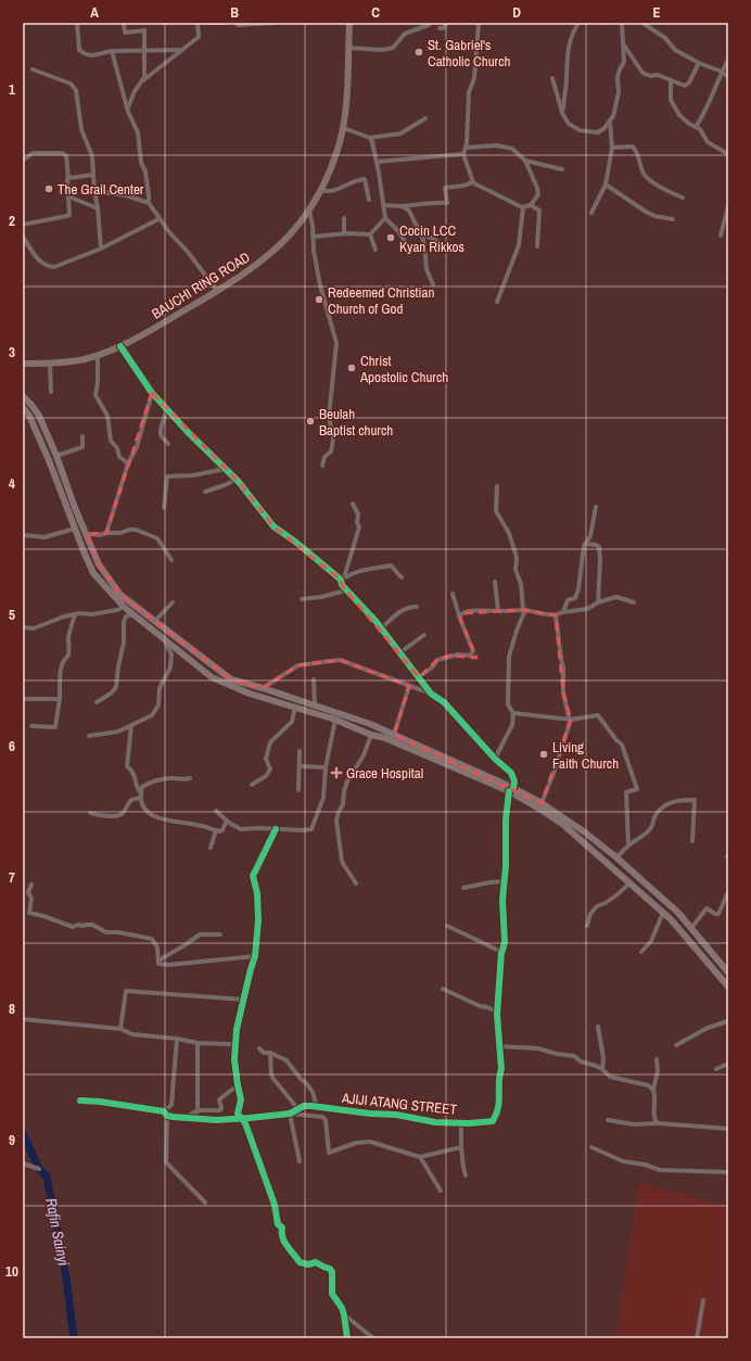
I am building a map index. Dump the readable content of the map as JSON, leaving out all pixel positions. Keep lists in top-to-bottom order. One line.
{"streets":{"main road":["BAUCHI RING ROAD"],"street":["AJIJI ATANG STREET"]},"water":["Rafin Sainyi"],"places":{"other":["St. Gabriel's Catholic Church","The Grail Center","Cocin LCC Kyan Rikkos","Redeemed Christian Church of God","Christ Apostolic Church","Beulah Baptist church","Living Faith Church"],"health":["Grace Hospital"]},"grid":{"columns":["A","B","C","D","E"],"rows":["1","2","3","4","5","6","7","8","9","10"]}}
